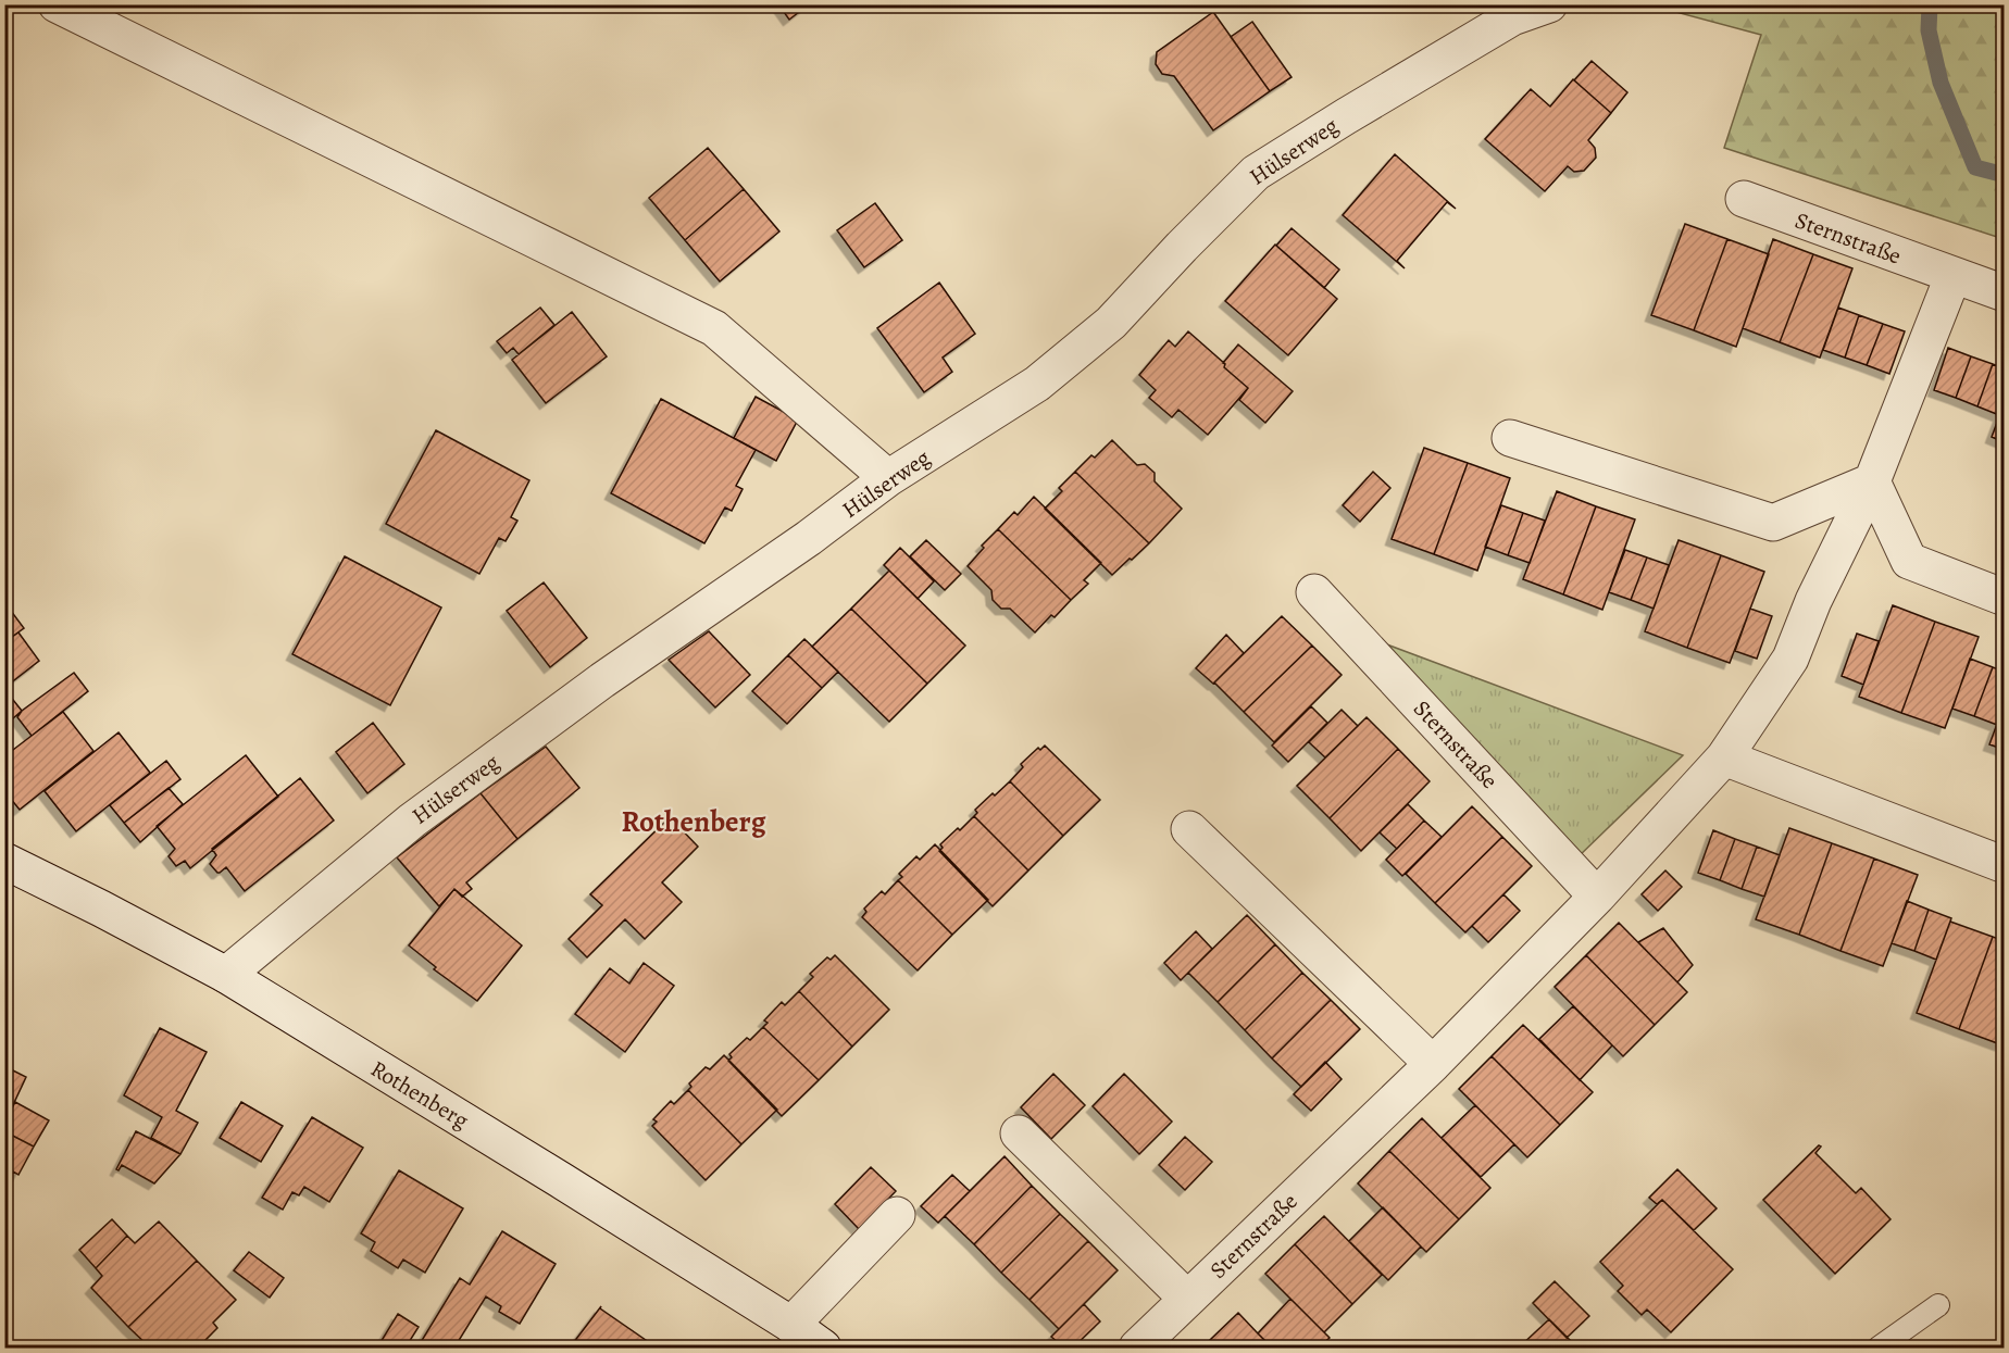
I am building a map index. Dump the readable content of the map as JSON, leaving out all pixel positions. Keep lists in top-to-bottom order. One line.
{"streets":{"street":["Hülserweg","Sternstraße","Rothenberg"]},"crossings":[["Hülserweg","Rothenberg"]],"districts":["Rothenberg"]}
